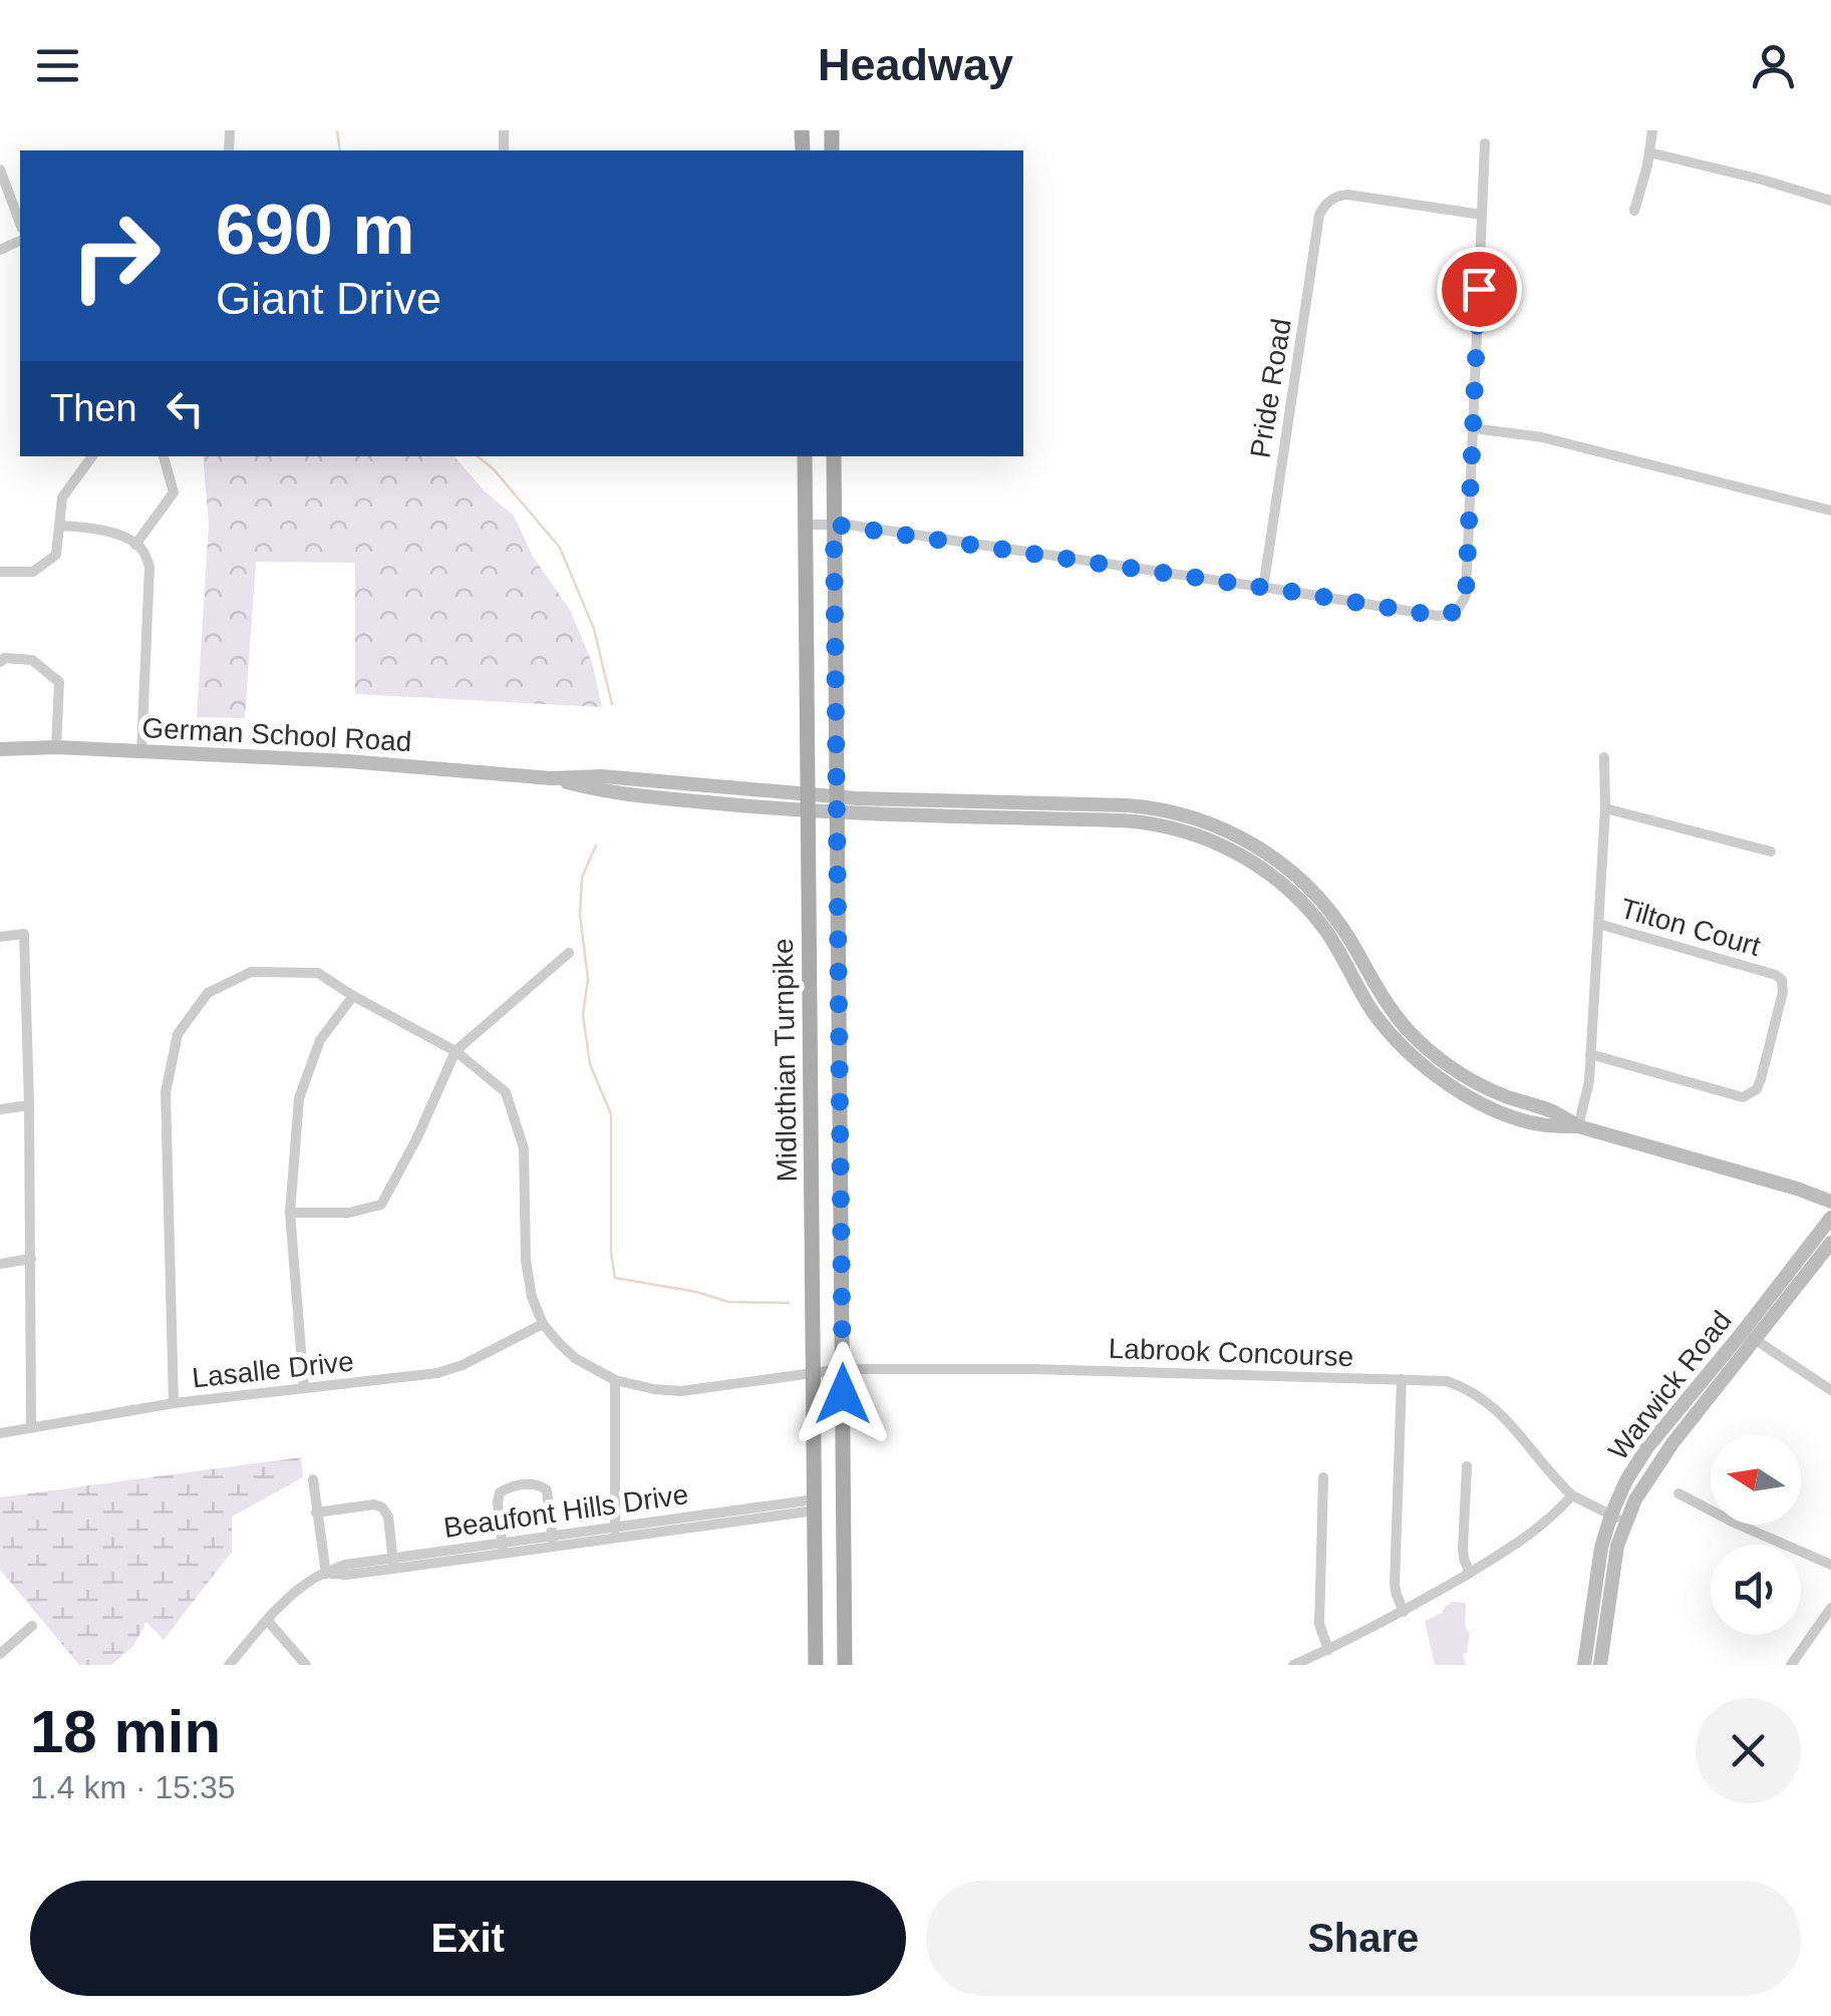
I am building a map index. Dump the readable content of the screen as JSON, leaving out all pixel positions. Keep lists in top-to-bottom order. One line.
{"streets":{"main road":["Midlothian Turnpike"],"street":["Pride Road","German School Road","Tilton Court","Labrook Concourse","Lasalle Drive","Warwick Road","Beaufont Hills Drive"]},"crossings":[["German School Road","Midlothian Turnpike"],["Midlothian Turnpike","Labrook Concourse"],["Midlothian Turnpike","Beaufont Hills Drive"],["Labrook Concourse","Lasalle Drive"]],"north":"left","page":{"header":"Headway","turn":["690 m","Giant Drive"],"then":"Then","heading":["18 min","1.4 km · 15:35"],"buttons":["Exit","Share"]}}
